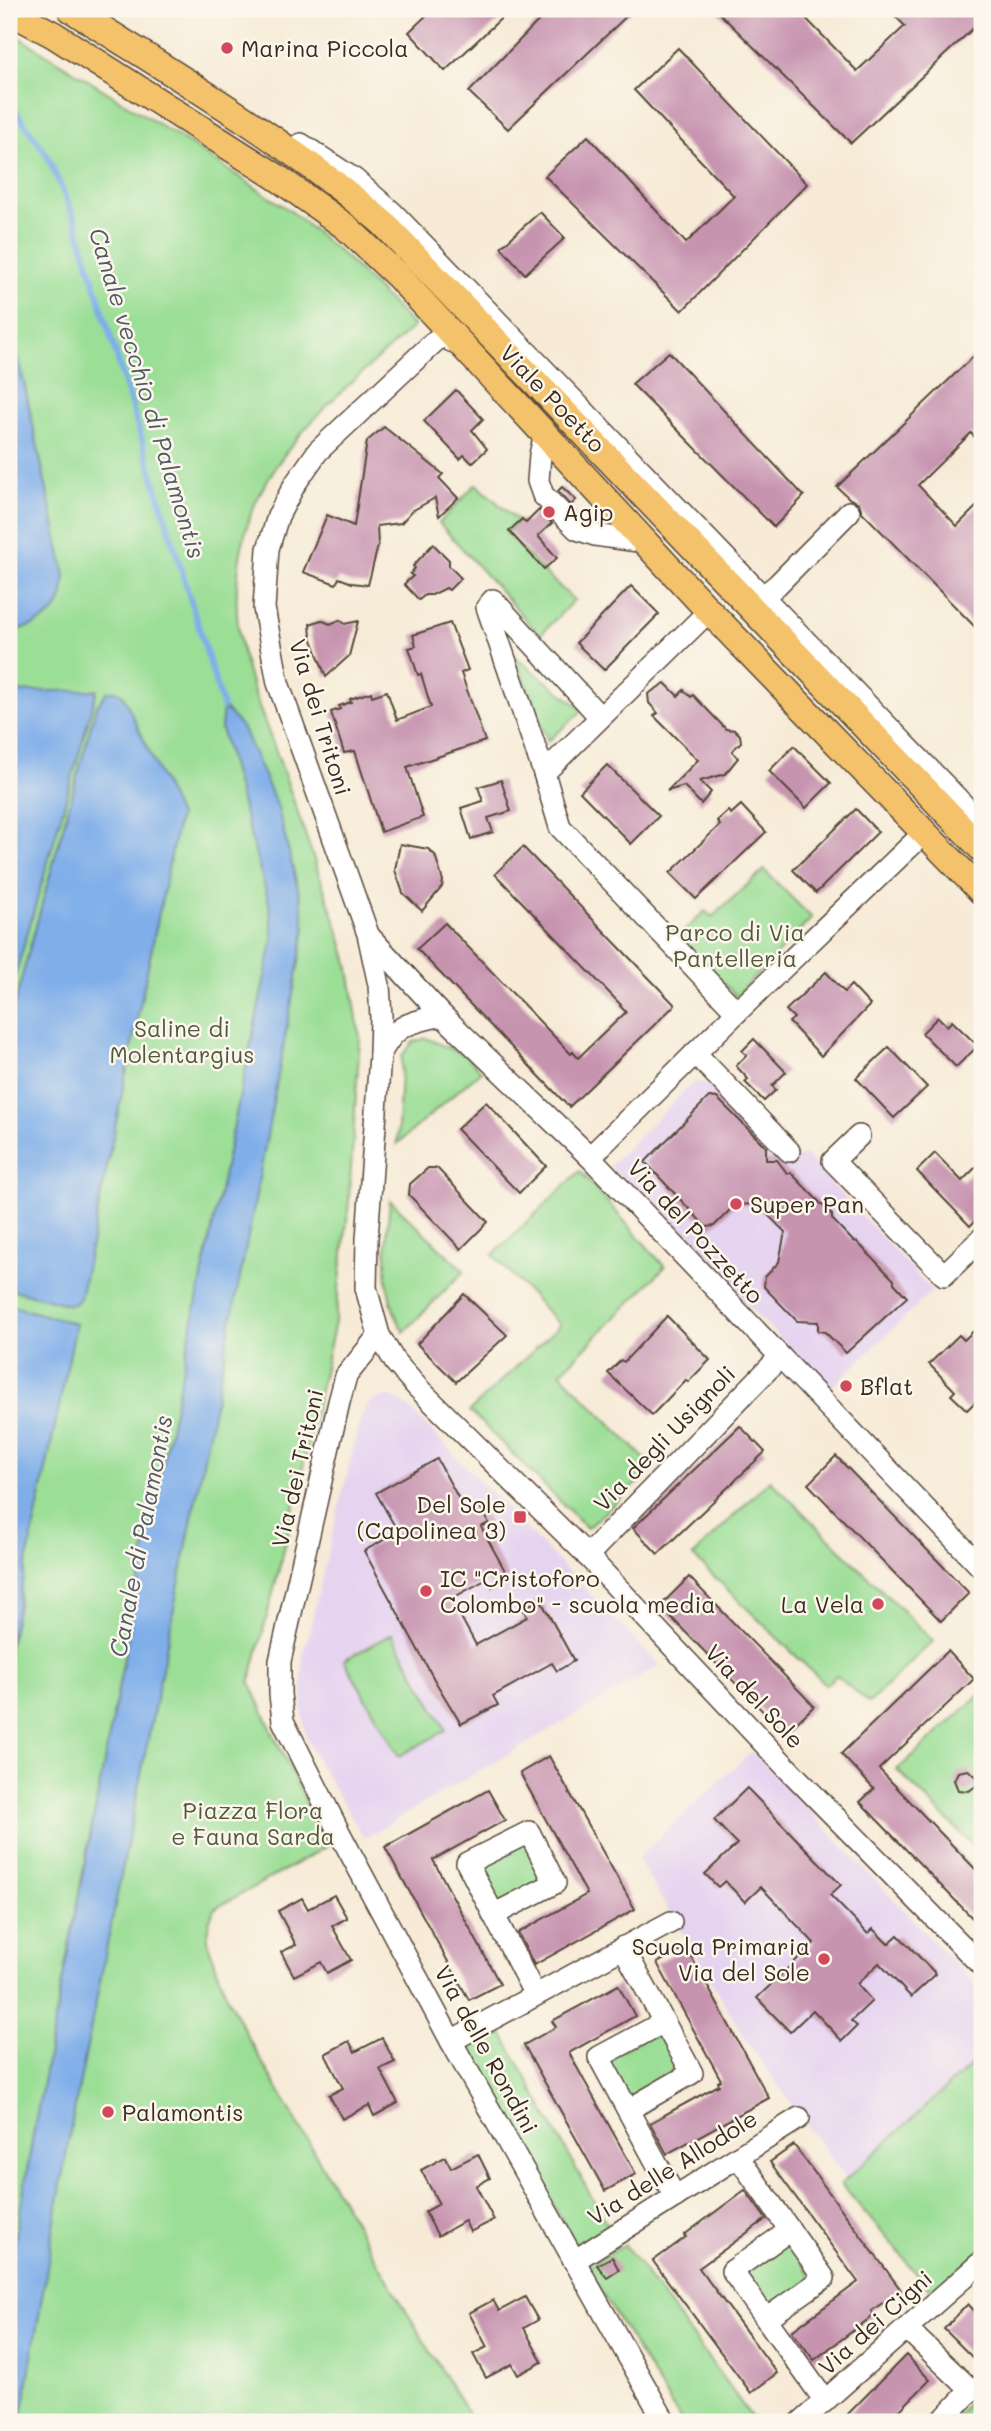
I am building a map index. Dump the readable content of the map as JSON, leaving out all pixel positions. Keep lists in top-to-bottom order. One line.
{"streets":{"main road":["Viale Poetto"],"street":["Via dei Tritoni","Via del Pozzetto","Via degli Usignoli","Via del Sole","Via delle Rondini","Via delle Allodole","Via dei Cigni"]},"crossings":[["Viale Poetto","Via dei Tritoni"],["Via dei Tritoni","Via del Pozzetto"],["Via dei Tritoni","Via del Sole"],["Via dei Tritoni","Via delle Rondini"],["Via del Pozzetto","Via degli Usignoli"],["Via degli Usignoli","Via del Sole"],["Via delle Rondini","Via delle Allodole"]],"water":["Canale vecchio di Palamontis","Canale di Palamontis"],"parks":["Parco di Via Pantelleria","Saline di Molentargius","Piazza Flora e Fauna Sarda"],"places":{"other":["Marina Piccola","Agip","Super Pan","Bflat","IC \"Cristoforo Colombo\" - scuola media","La Vela","Scuola Primaria Via del Sole","Palamontis"],"transit":["Del Sole (Capolinea 3)"]}}
